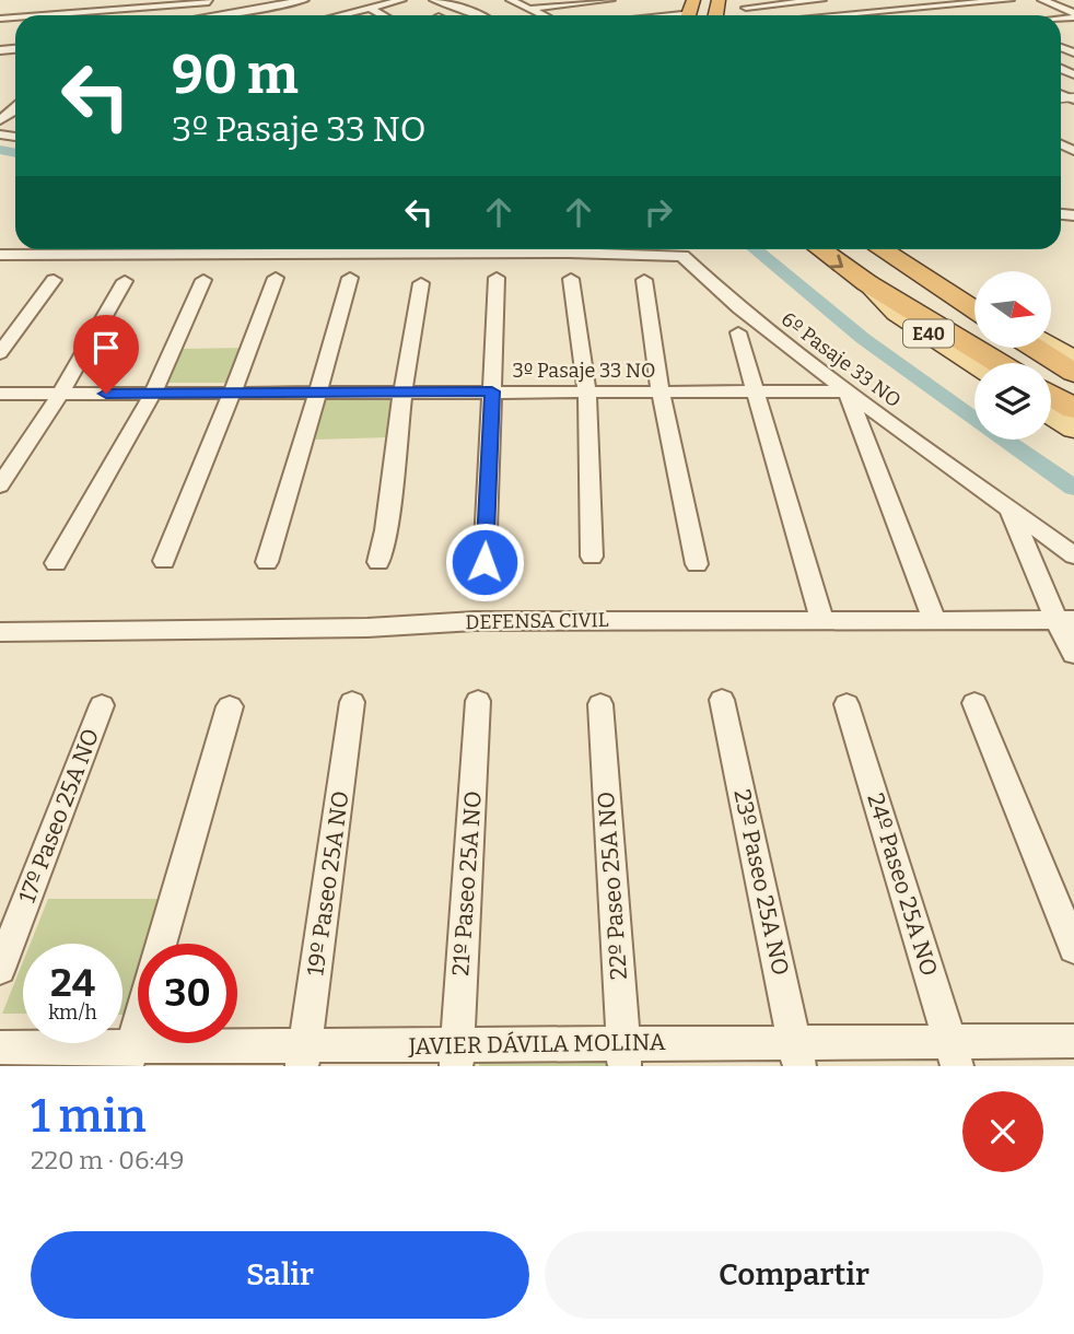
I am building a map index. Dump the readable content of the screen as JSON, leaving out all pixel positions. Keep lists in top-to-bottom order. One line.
{"streets":{"highway":["E40"],"street":["6º Pasaje 33 NO","3º Pasaje 33 NO","DEFENSA CIVIL","17º Paseo 25A NO","23º Paseo 25A NO","19º Paseo 25A NO","21º Paseo 25A NO","24º Paseo 25A NO","22º Paseo 25A NO","JAVIER DÁVILA MOLINA"]},"crossings":[["6º Pasaje 33 NO","3º Pasaje 33 NO"],["23º Paseo 25A NO","JAVIER DÁVILA MOLINA"],["19º Paseo 25A NO","JAVIER DÁVILA MOLINA"],["21º Paseo 25A NO","JAVIER DÁVILA MOLINA"],["24º Paseo 25A NO","JAVIER DÁVILA MOLINA"],["22º Paseo 25A NO","JAVIER DÁVILA MOLINA"]],"north":"right","page":{"turn":["90 m","3º Pasaje 33 NO"],"speed":"24 km/h","limit":"30","heading":["1 min","220 m · 06:49"],"buttons":["Salir","Compartir"]}}
